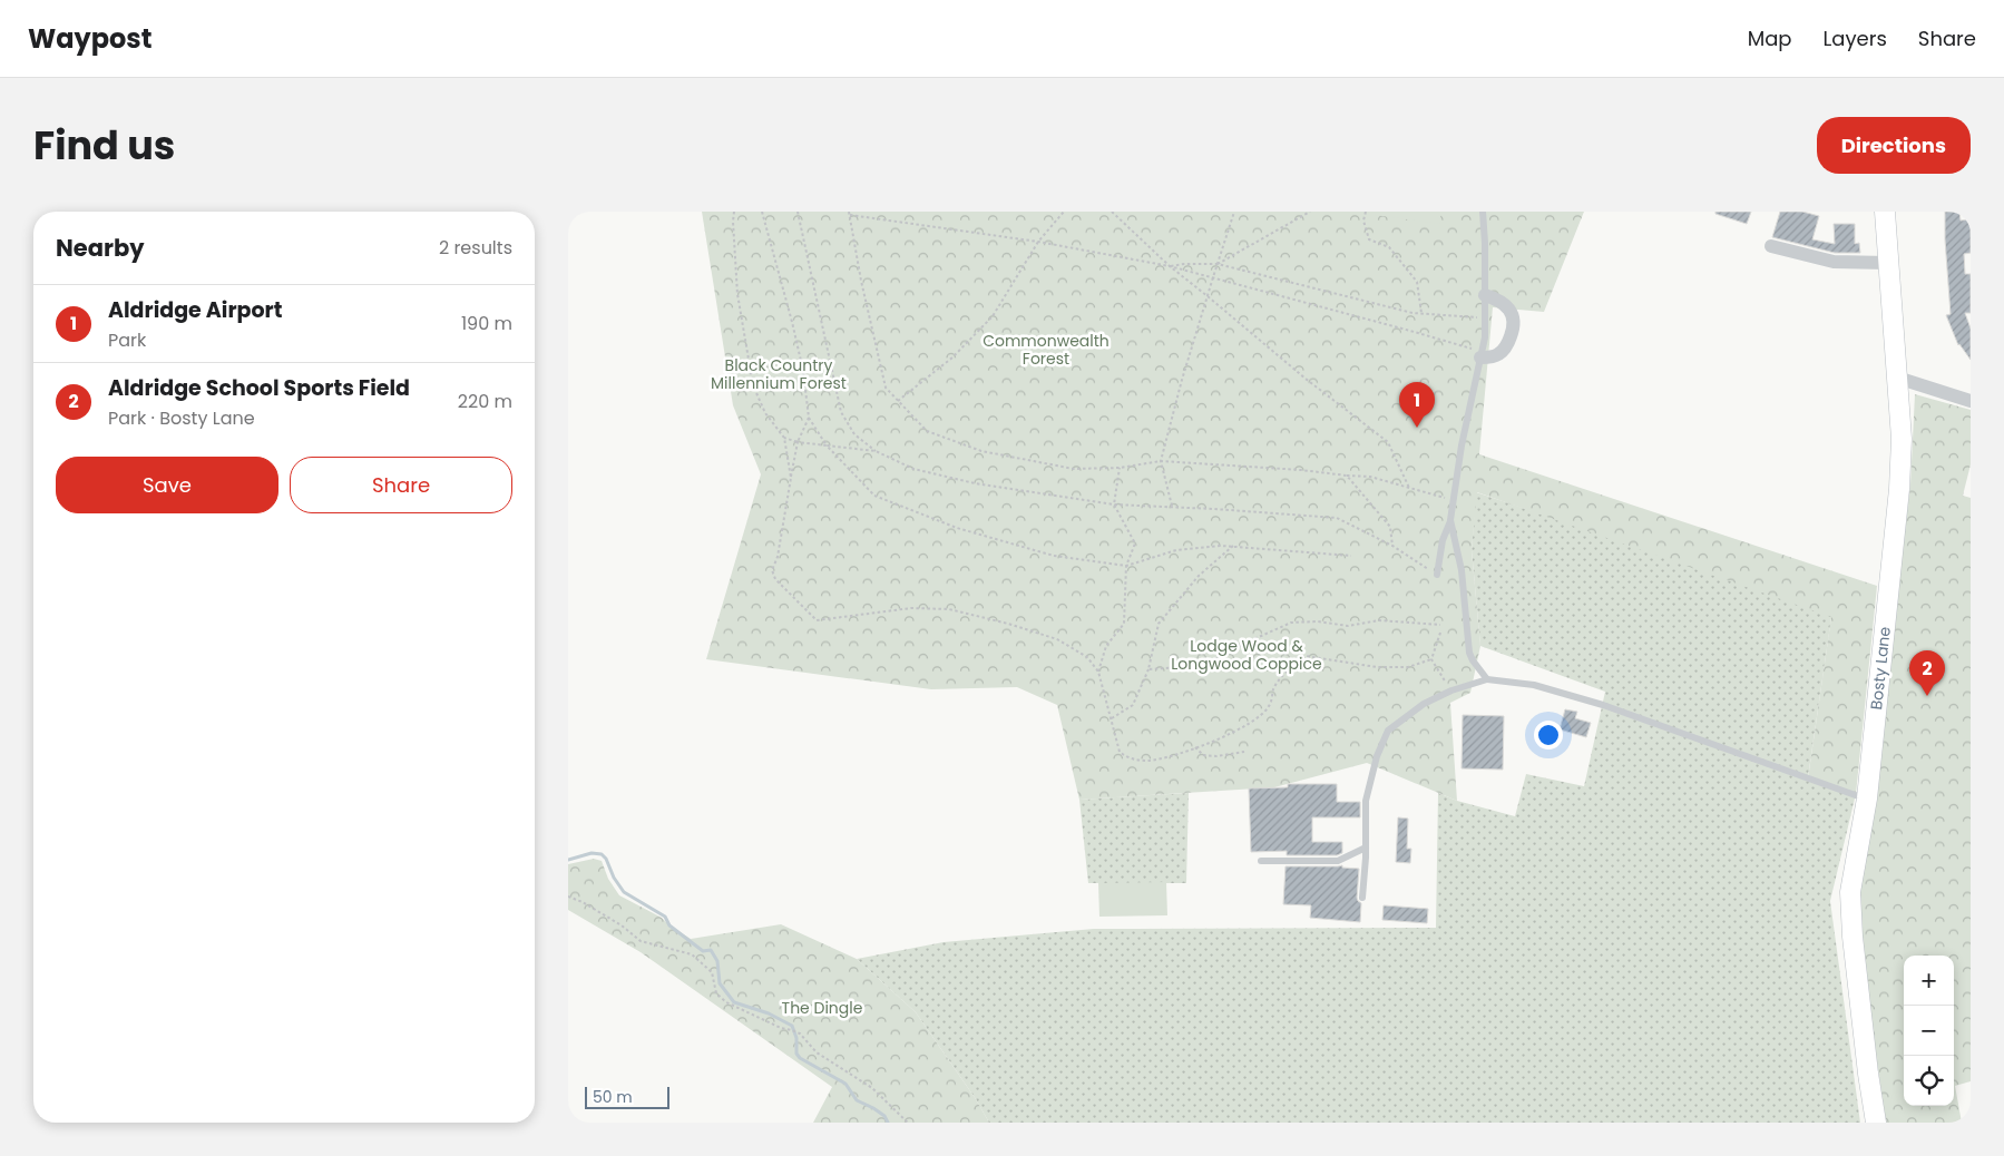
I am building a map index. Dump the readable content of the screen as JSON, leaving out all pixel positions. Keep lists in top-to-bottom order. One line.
{"streets":{"main road":["Bosty Lane"]},"parks":["Commonwealth Forest","Black Country Millennium Forest","Lodge Wood & Longwood Coppice","The Dingle"],"scale_bar":"50 m","page":{"header":"Waypost","nav":["Map","Layers","Share"],"title":"Find us","buttons":["Directions",["Save","Share"]],"heading":["Nearby","2 results"],"list":[{"mark":"1","name":"Aldridge Airport","note":"Park","value":"190 m"},{"mark":"2","name":"Aldridge School Sports Field","note":"Park · Bosty Lane","value":"220 m"}],"pins":["1","2"],"map_buttons":["+","−"],"scale":"50 m"}}
